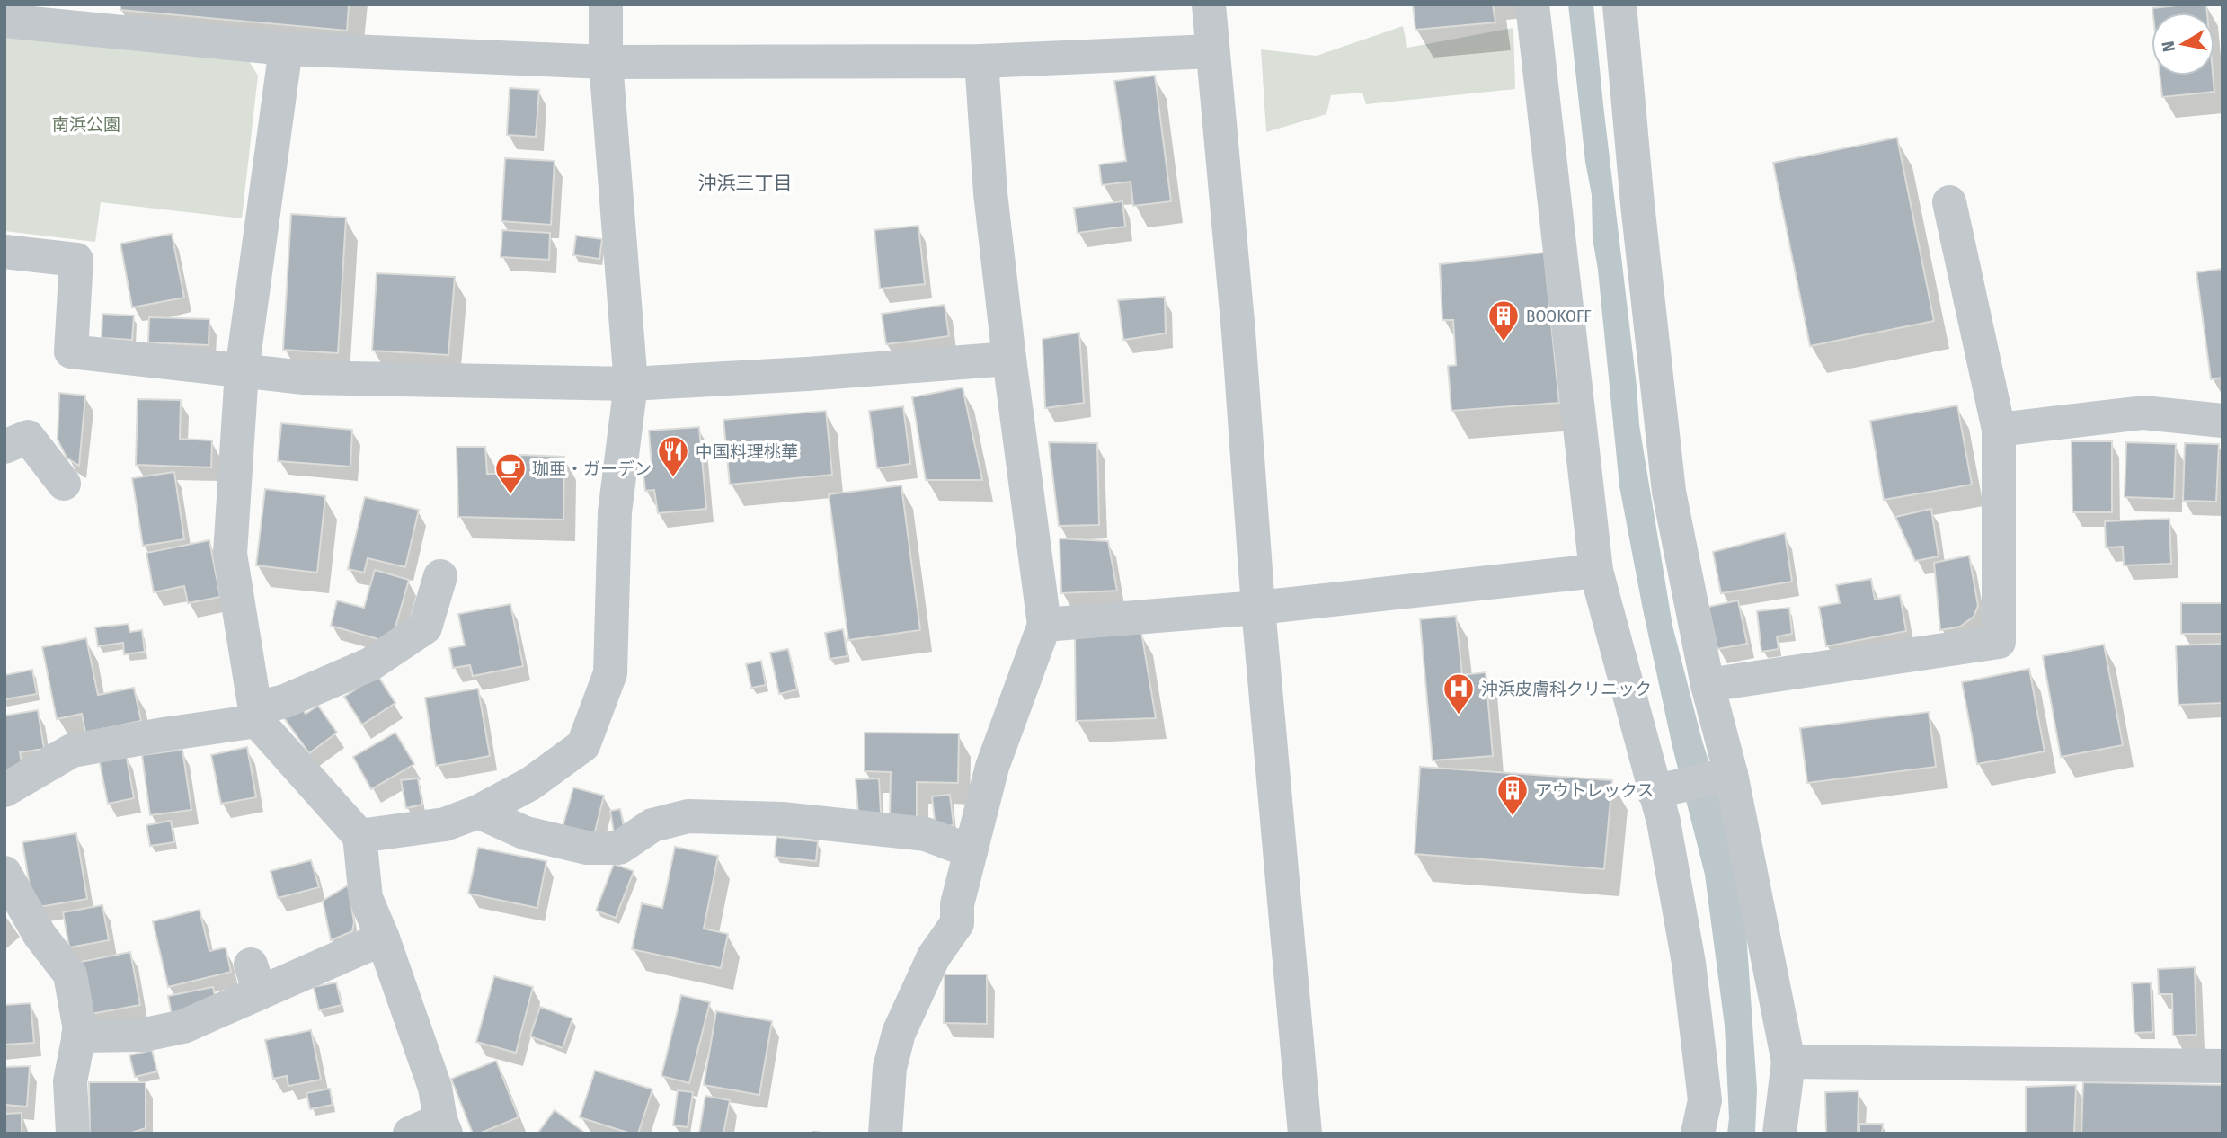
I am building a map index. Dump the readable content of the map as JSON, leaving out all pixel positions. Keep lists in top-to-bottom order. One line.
{"districts":["沖浜三丁目"],"parks":["南浜公園"],"places":{"building":["BOOKOFF","アウトレックス"],"restaurant":["中国料理桃華"],"cafe":["珈亜・ガーデン"],"hospital":["沖浜皮膚科クリニック"]},"north":"left"}
